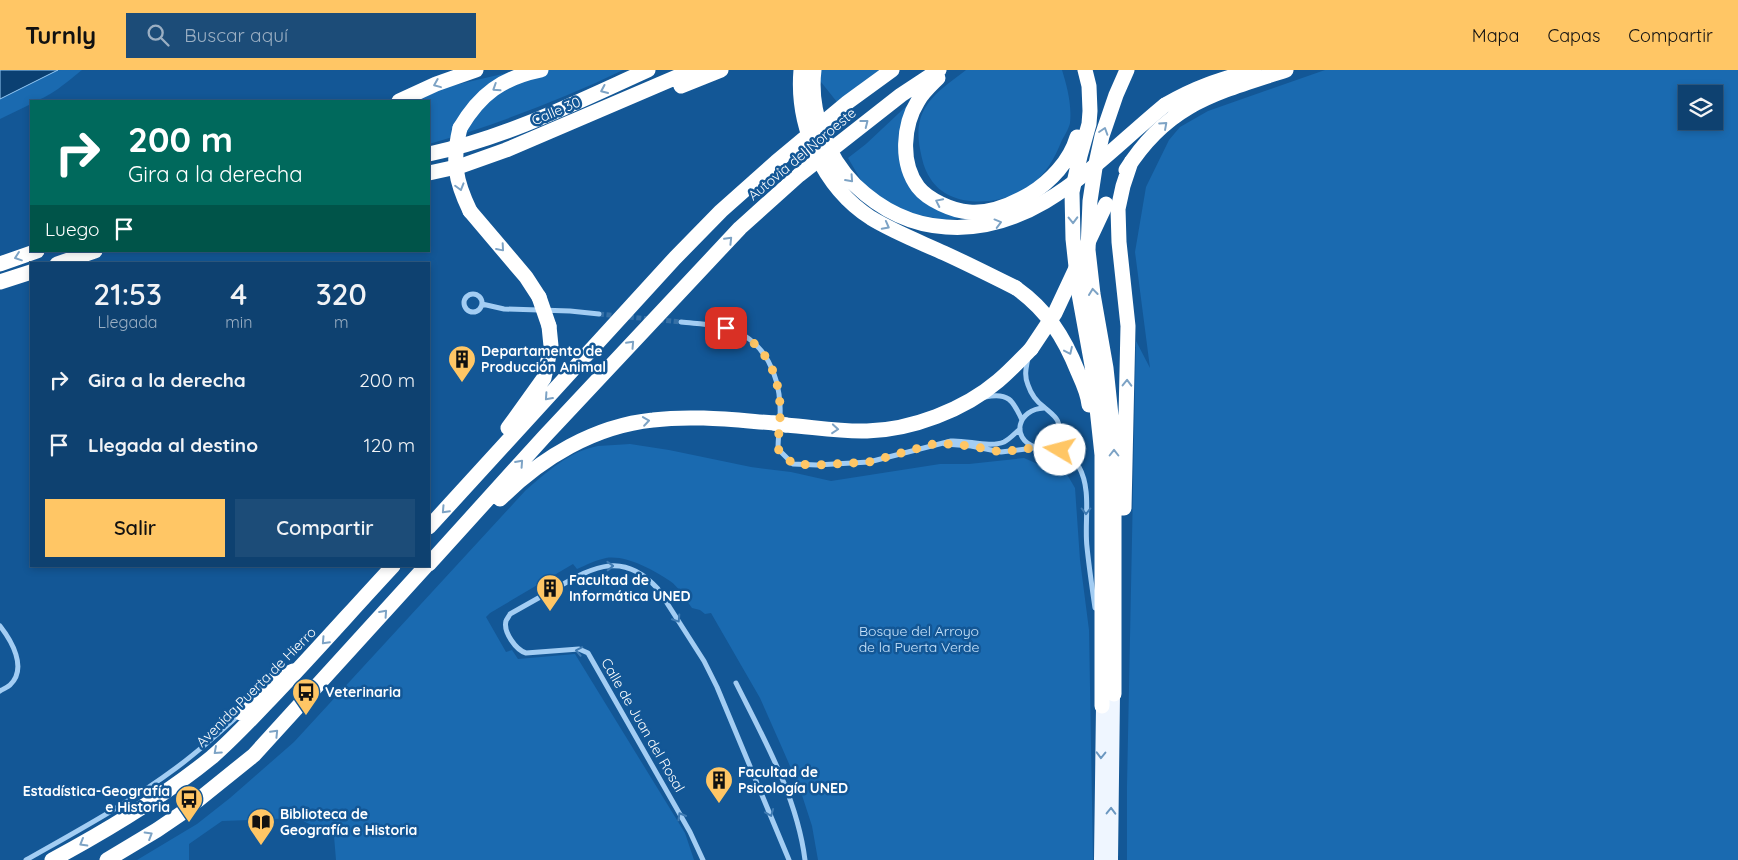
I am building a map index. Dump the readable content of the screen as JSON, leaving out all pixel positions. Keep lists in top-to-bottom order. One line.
{"streets":{"highway":["Calle 30","Autovía del Noroeste","Avenida Puerta de Hierro"],"street":["Calle de Juan del Rosal"]},"parks":["Bosque del Arroyo de la Puerta Verde"],"places":{"building":["Departamento de Producción Animal","Facultad de Informática UNED","Facultad de Psicología UNED"],"bus stop":["Veterinaria","Estadística-Geografía e Historia"],"library":["Biblioteca de Geografía e Historia"]},"page":{"header":"Turnly","search":"Buscar aquí","nav":["Mapa","Capas","Compartir"],"turn":["200 m","Gira a la derecha"],"then":"Luego","eta":["21:53","Llegada","4","min","320","m"],"list":[{"name":"Gira a la derecha","value":"200 m"},{"name":"Llegada al destino","value":"120 m"}],"buttons":["Salir","Compartir"]}}
